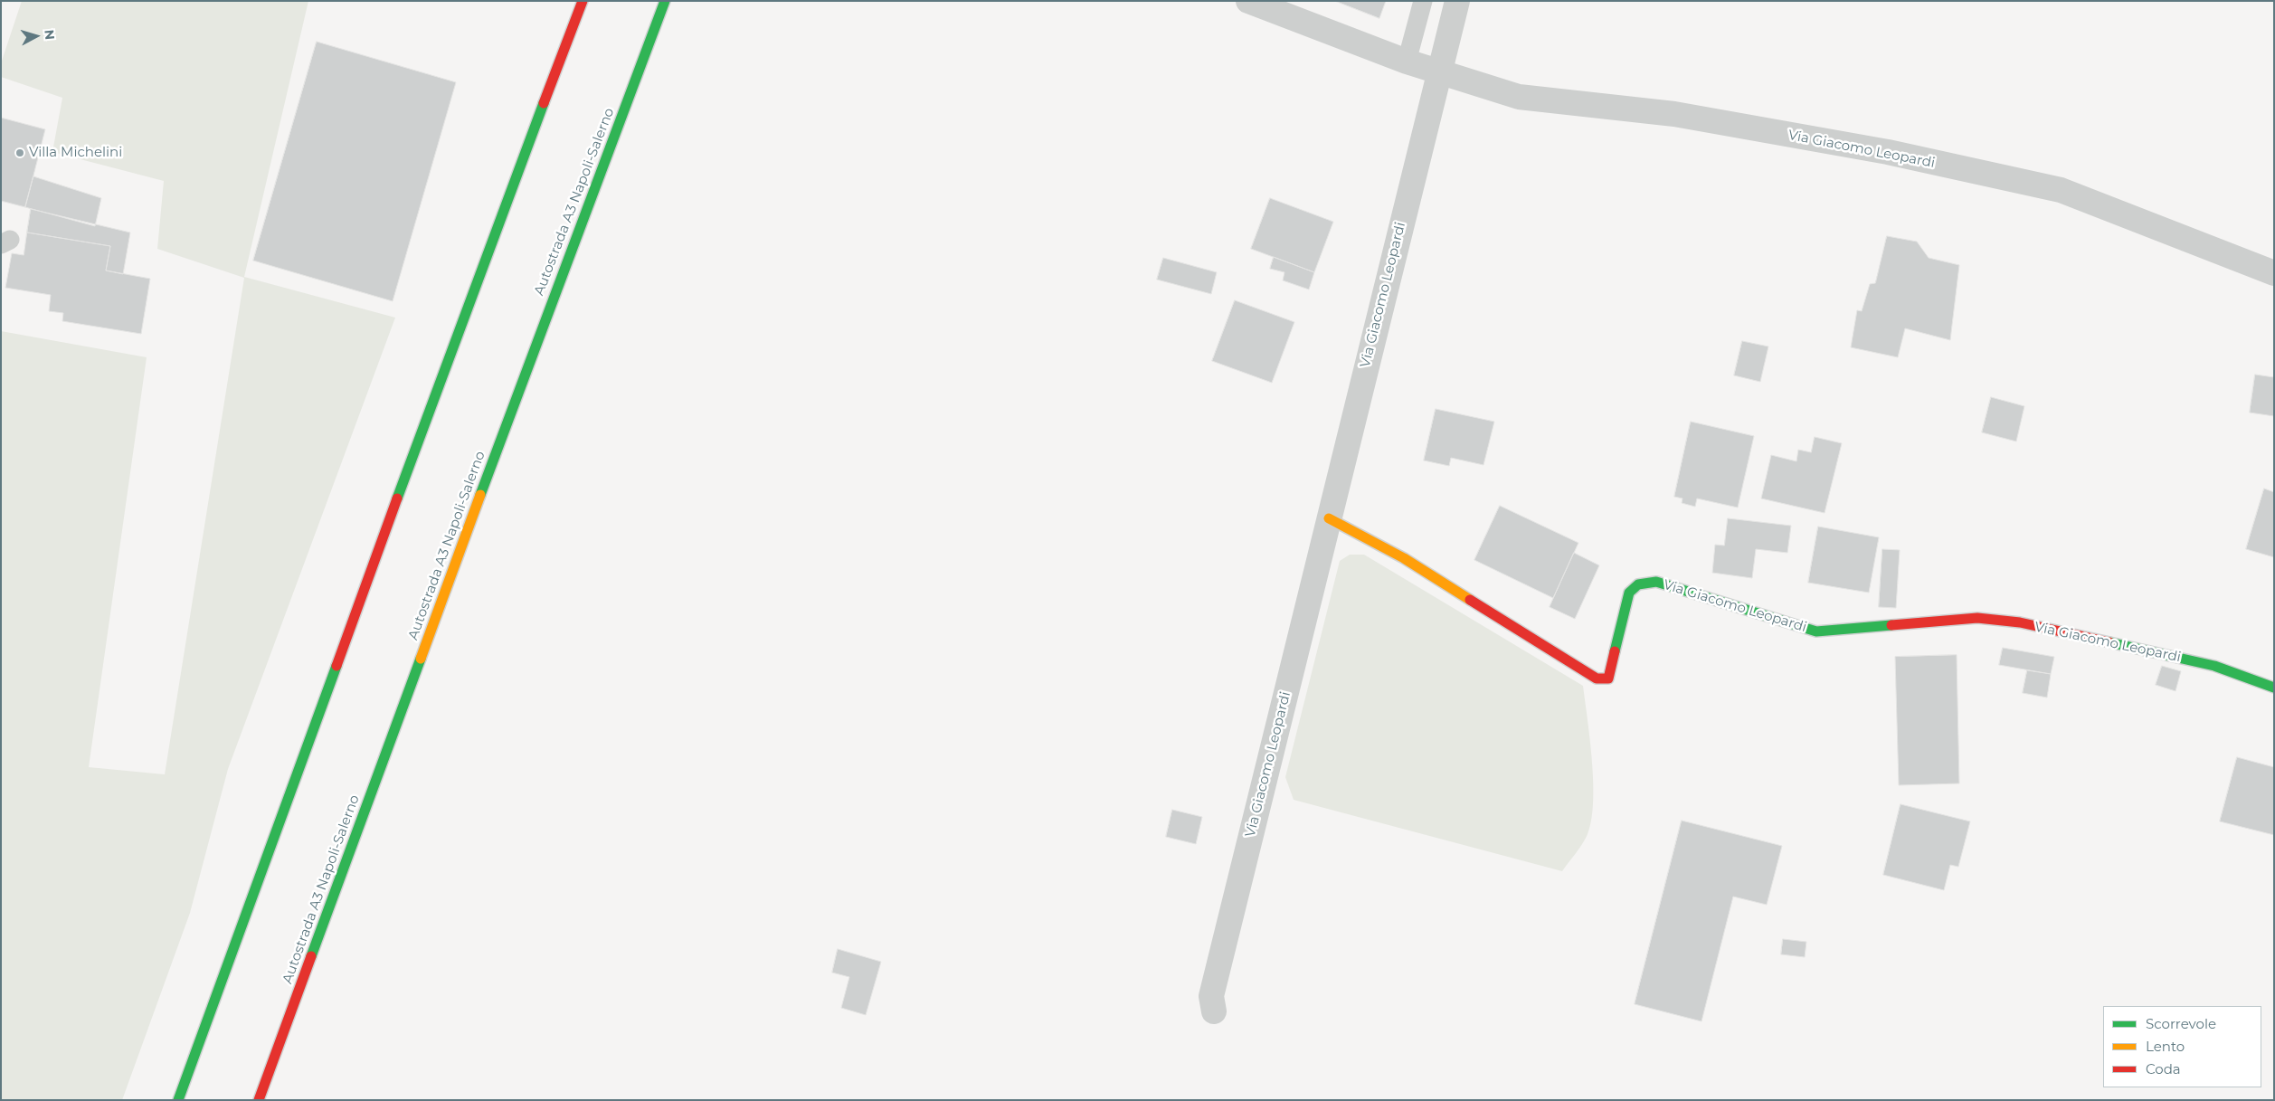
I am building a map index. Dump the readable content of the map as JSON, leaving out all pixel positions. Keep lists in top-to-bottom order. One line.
{"streets":{"main road":["Via Giacomo Leopardi","Autostrada A3 Napoli-Salerno"]},"places":["Villa Michelini"],"legend":["Scorrevole","Lento","Coda"],"north":"right"}
